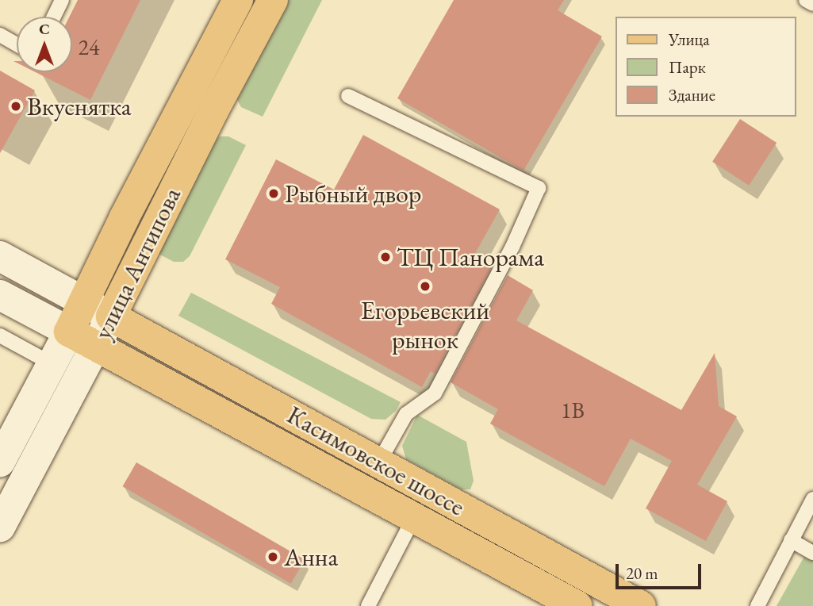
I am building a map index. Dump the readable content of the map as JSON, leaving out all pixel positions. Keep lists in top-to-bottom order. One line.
{"streets":{"main road":["улица Антипова","Касимовское шоссе"]},"crossings":[["улица Антипова","Касимовское шоссе"]],"places":["Вкуснятка","Рыбный двор","ТЦ Панорама","Егорьевский рынок","Анна"],"house_numbers":["24","1В"],"legend":["Улица","Парк","Здание"],"scale_bar":"20 m","north":"top"}
